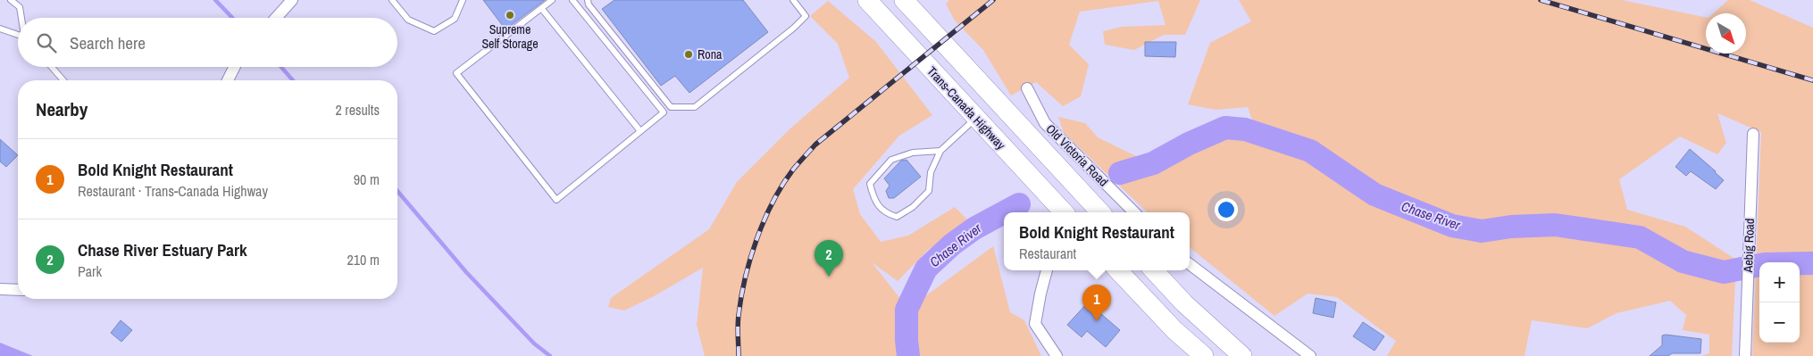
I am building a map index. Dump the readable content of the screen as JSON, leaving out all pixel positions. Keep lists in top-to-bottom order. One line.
{"streets":{"highway":["Trans-Canada Highway"],"street":["Old Victoria Road","Aebig Road"]},"water":["Chase River"],"places":["Supreme Self Storage","Rona"],"north":"bottom right","page":{"search":"Search here","heading":["Nearby","2 results"],"list":[{"mark":"1","name":"Bold Knight Restaurant","note":"Restaurant · Trans-Canada Highway","value":"90 m"},{"mark":"2","name":"Chase River Estuary Park","note":"Park","value":"210 m"}],"popup":["Bold Knight Restaurant","Restaurant"],"pins":["2","1"],"map_buttons":["+","−"]}}
